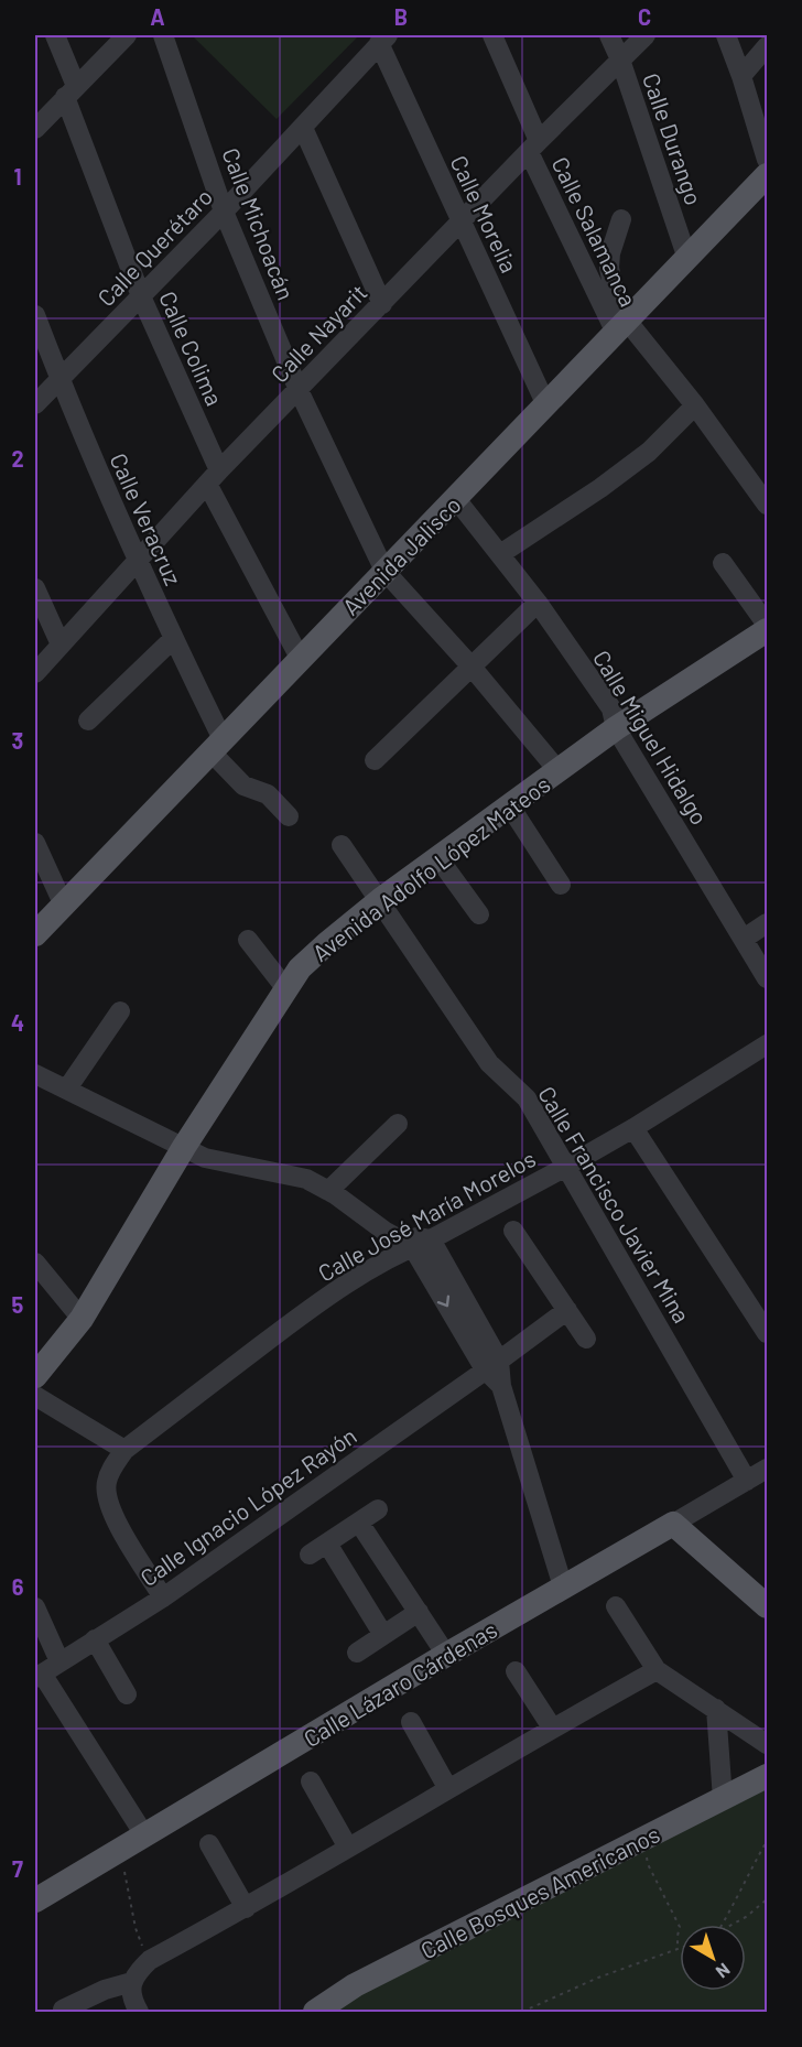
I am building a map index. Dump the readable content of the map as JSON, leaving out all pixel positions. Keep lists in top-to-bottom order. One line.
{"streets":{"main road":["Avenida Jalisco","Avenida Adolfo López Mateos","Calle Lázaro Cárdenas","Calle Bosques Americanos"],"street":["Calle Durango","Calle Morelia","Calle Michoacán","Calle Salamanca","Calle Querétaro","Calle Nayarit","Calle Colima","Calle Veracruz","Calle Miguel Hidalgo","Calle Francisco Javier Mina","Calle José María Morelos","Calle Ignacio López Rayón"]},"crossings":[["Calle Durango","Calle Nayarit"],["Calle Durango","Avenida Jalisco"],["Calle Morelia","Calle Querétaro"],["Calle Morelia","Calle Nayarit"],["Calle Morelia","Avenida Jalisco"],["Calle Michoacán","Calle Querétaro"],["Calle Michoacán","Calle Nayarit"],["Calle Michoacán","Avenida Jalisco"],["Calle Michoacán","Avenida Adolfo López Mateos"],["Calle Salamanca","Calle Nayarit"],["Calle Salamanca","Avenida Jalisco"],["Calle Querétaro","Calle Colima"],["Calle Querétaro","Calle Veracruz"],["Calle Nayarit","Calle Colima"],["Calle Nayarit","Calle Veracruz"],["Calle Colima","Avenida Jalisco"],["Calle Veracruz","Avenida Jalisco"],["Avenida Jalisco","Calle Miguel Hidalgo"],["Calle Miguel Hidalgo","Avenida Adolfo López Mateos"],["Avenida Adolfo López Mateos","Calle Francisco Javier Mina"],["Calle Francisco Javier Mina","Calle José María Morelos"],["Calle Francisco Javier Mina","Calle Lázaro Cárdenas"],["Calle José María Morelos","Calle Ignacio López Rayón"]],"north":"bottom right","grid":{"columns":["A","B","C"],"rows":["1","2","3","4","5","6","7"]}}
